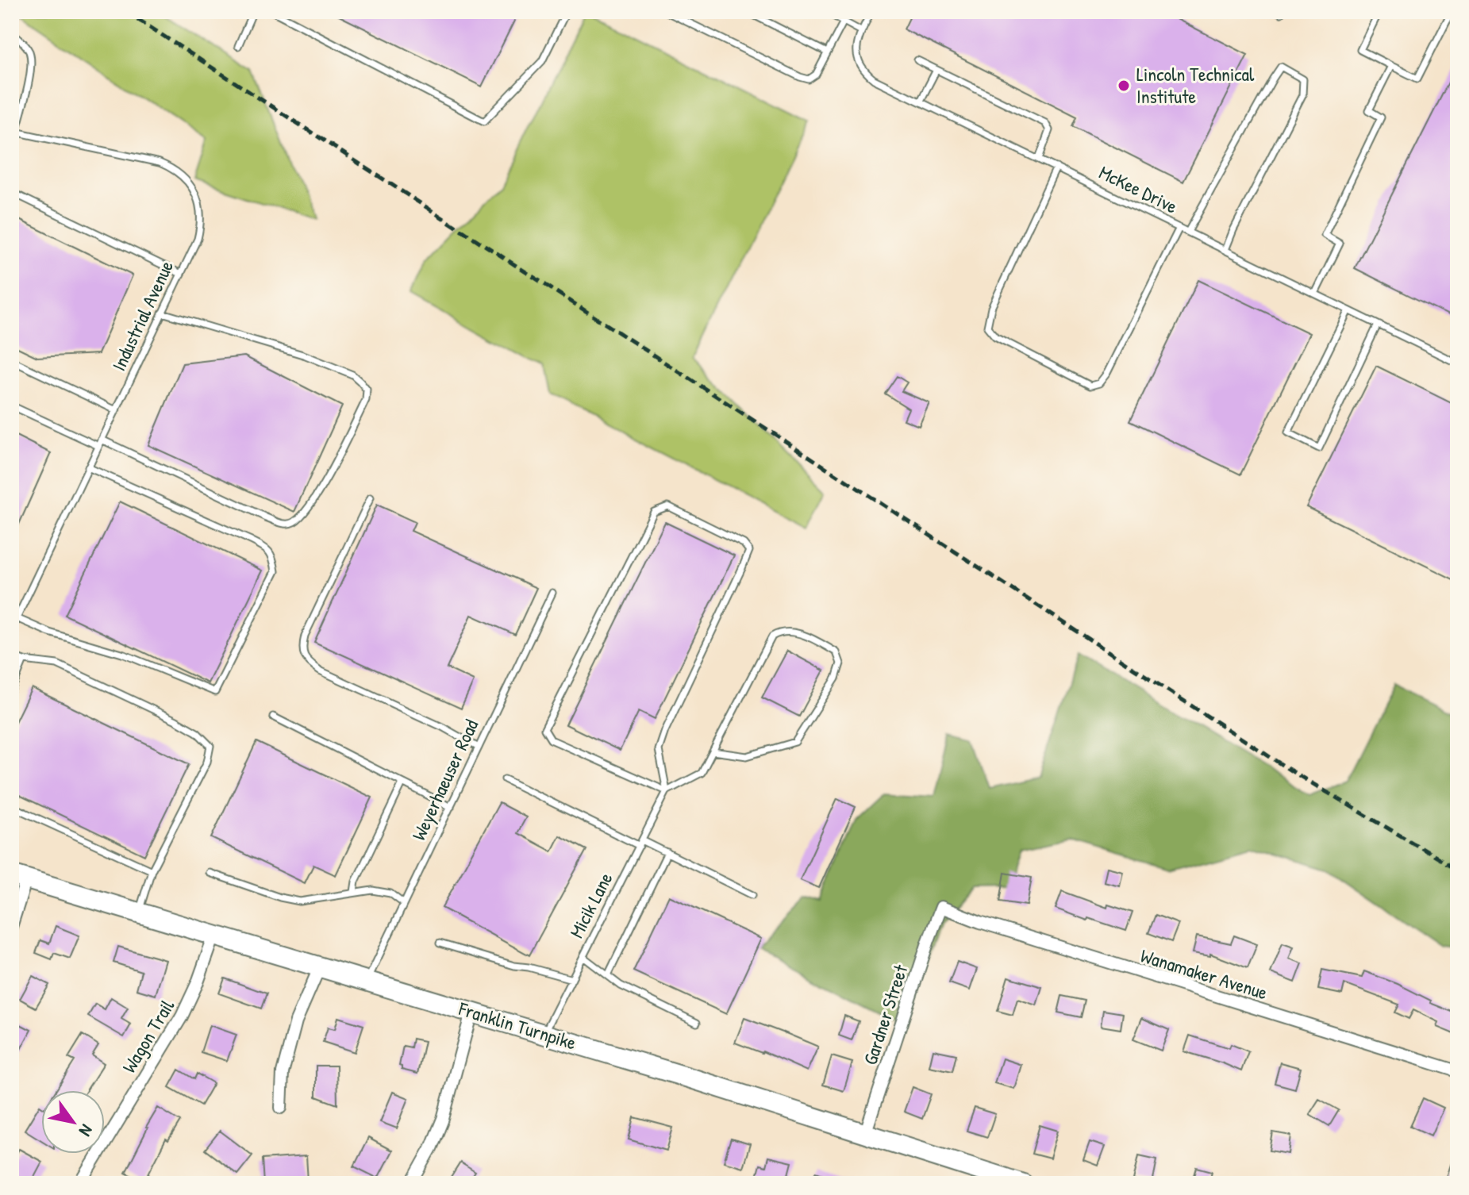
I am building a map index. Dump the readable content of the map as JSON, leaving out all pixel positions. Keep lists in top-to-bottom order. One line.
{"streets":{"main road":["Franklin Turnpike"],"street":["Wanamaker Avenue","Gardner Street","Wagon Trail"],"lane":["McKee Drive","Industrial Avenue","Weyerhaeuser Road","Micik Lane"]},"crossings":[["Weyerhaeuser Road","Franklin Turnpike"],["Micik Lane","Franklin Turnpike"],["Wanamaker Avenue","Gardner Street"],["Gardner Street","Franklin Turnpike"],["Franklin Turnpike","Wagon Trail"]],"places":["Lincoln Technical Institute"],"north":"bottom right"}
